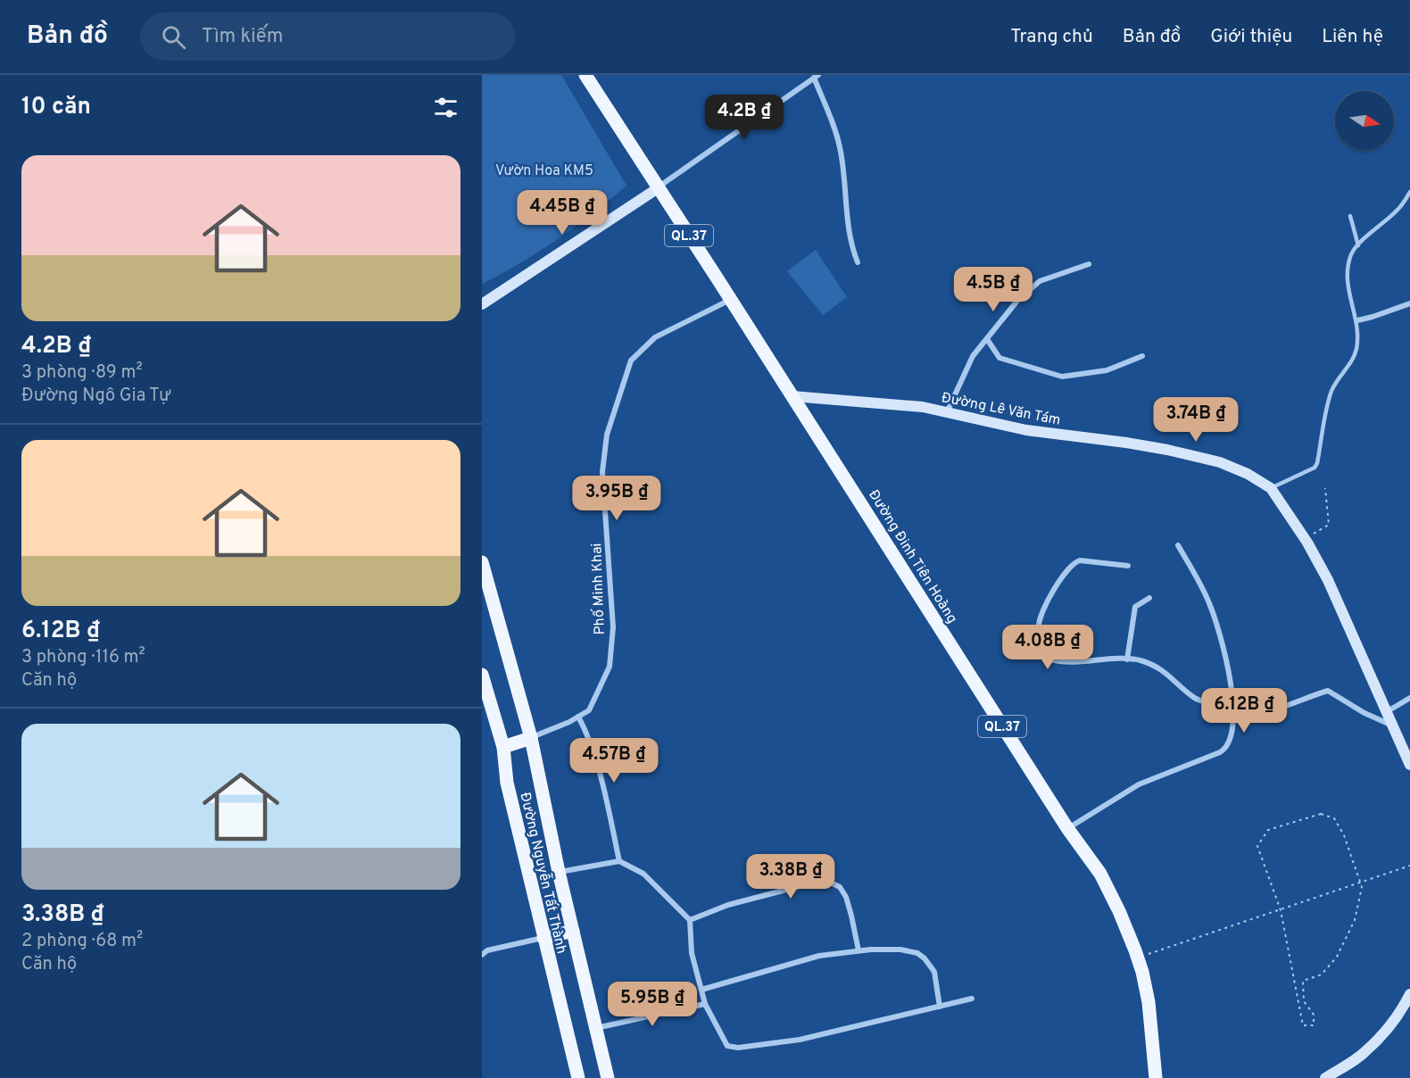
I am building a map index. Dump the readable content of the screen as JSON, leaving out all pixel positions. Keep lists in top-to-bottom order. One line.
{"streets":{"main road":["QL.37","Đường Đinh Tiên Hoàng","Đường Nguyễn Tất Thành"],"street":["Đường Lê Văn Tám","Phố Minh Khai"]},"crossings":[["Đường Lê Văn Tám","Đường Đinh Tiên Hoàng"],["Đường Đinh Tiên Hoàng","Phố Minh Khai"],["Phố Minh Khai","Đường Nguyễn Tất Thành"]],"parks":["Vườn Hoa KM5"],"north":"right","page":{"header":"Bản đồ","search":"Tìm kiếm","nav":["Trang chủ","Bản đồ","Giới thiệu","Liên hệ"],"heading":"10 căn","price":["4.2B ₫","4.45B ₫","4.5B ₫","3.74B ₫","3.95B ₫","4.08B ₫","6.12B ₫","4.57B ₫","3.38B ₫","5.95B ₫"],"list":[{"name":"4.2B ₫","note":"3 phòng · 89 m² · Đường Ngô Gia Tự"},{"name":"6.12B ₫","note":"3 phòng · 116 m² · Căn hộ"},{"name":"3.38B ₫","note":"2 phòng · 68 m² · Căn hộ"}]}}
